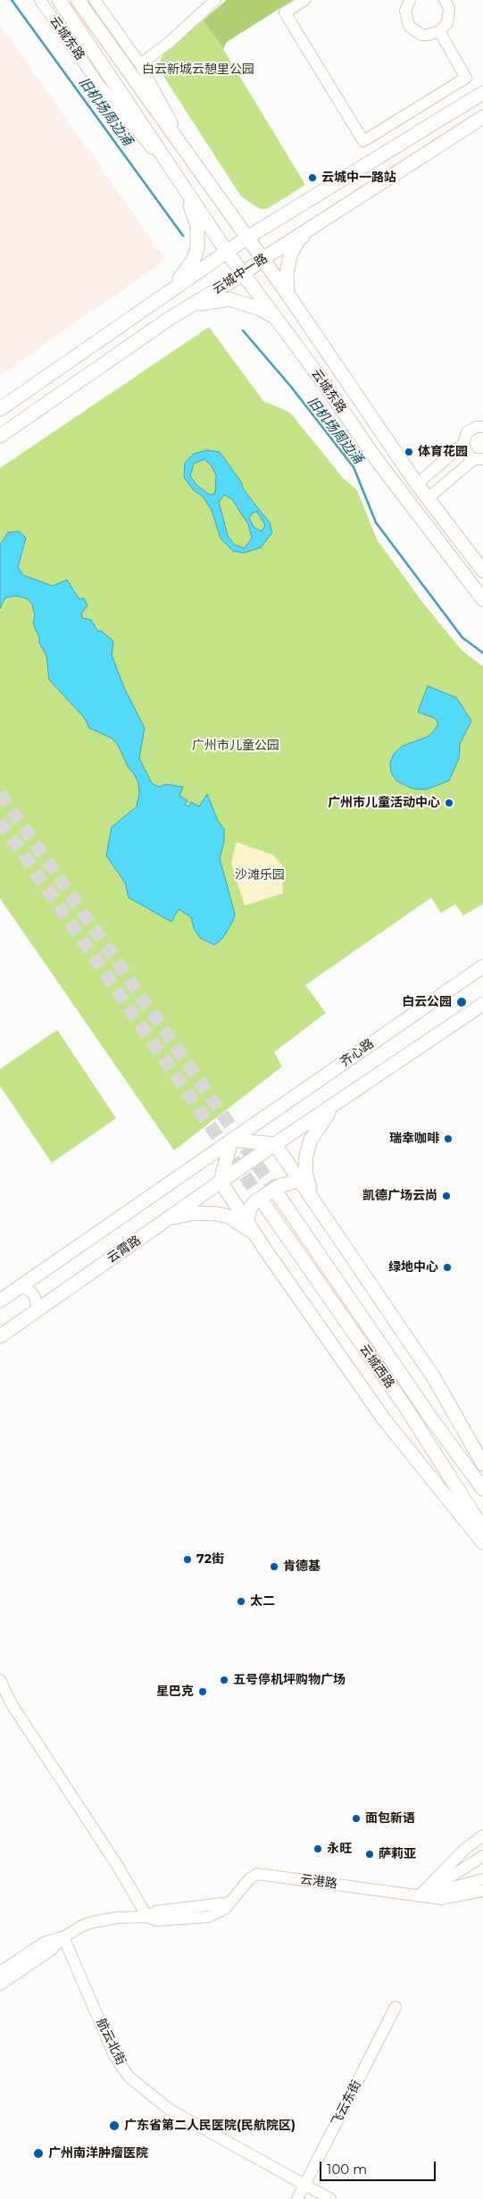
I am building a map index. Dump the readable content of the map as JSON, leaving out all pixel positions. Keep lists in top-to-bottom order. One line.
{"streets":{"main road":["云城东路","云城中一路","齐心路","云霄路","云城西路"],"street":["云港路","航云北街","飞云东街"]},"crossings":[["云城东路","云城中一路"],["云港路","航云北街"],["航云北街","飞云东街"]],"water":["旧机场周边涌"],"parks":["白云新城云憩里公园","广州市儿童公园","沙滩乐园"],"places":["云城中一路站","体育花园","广州市儿童活动中心","白云公园","瑞幸咖啡","凯德广场云尚","绿地中心","72街","肯德基","太二","五号停机坪购物广场","星巴克","面包新语","永旺","萨莉亚","广东省第二人民医院(民航院区)","广州南洋肿瘤医院"],"scale_bar":"100 m"}
